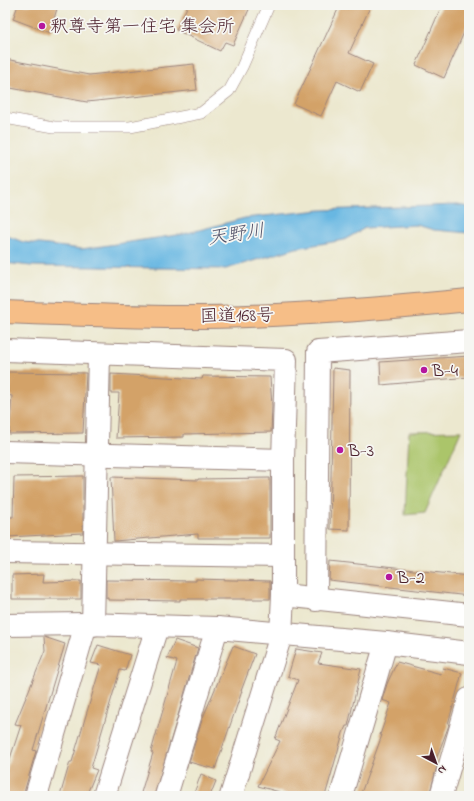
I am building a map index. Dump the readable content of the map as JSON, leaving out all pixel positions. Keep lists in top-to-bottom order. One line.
{"streets":{"highway":["国道168号"]},"water":["天野川"],"places":["釈尊寺第一住宅 集会所","B-4","B-3","B-2"],"north":"bottom right"}
